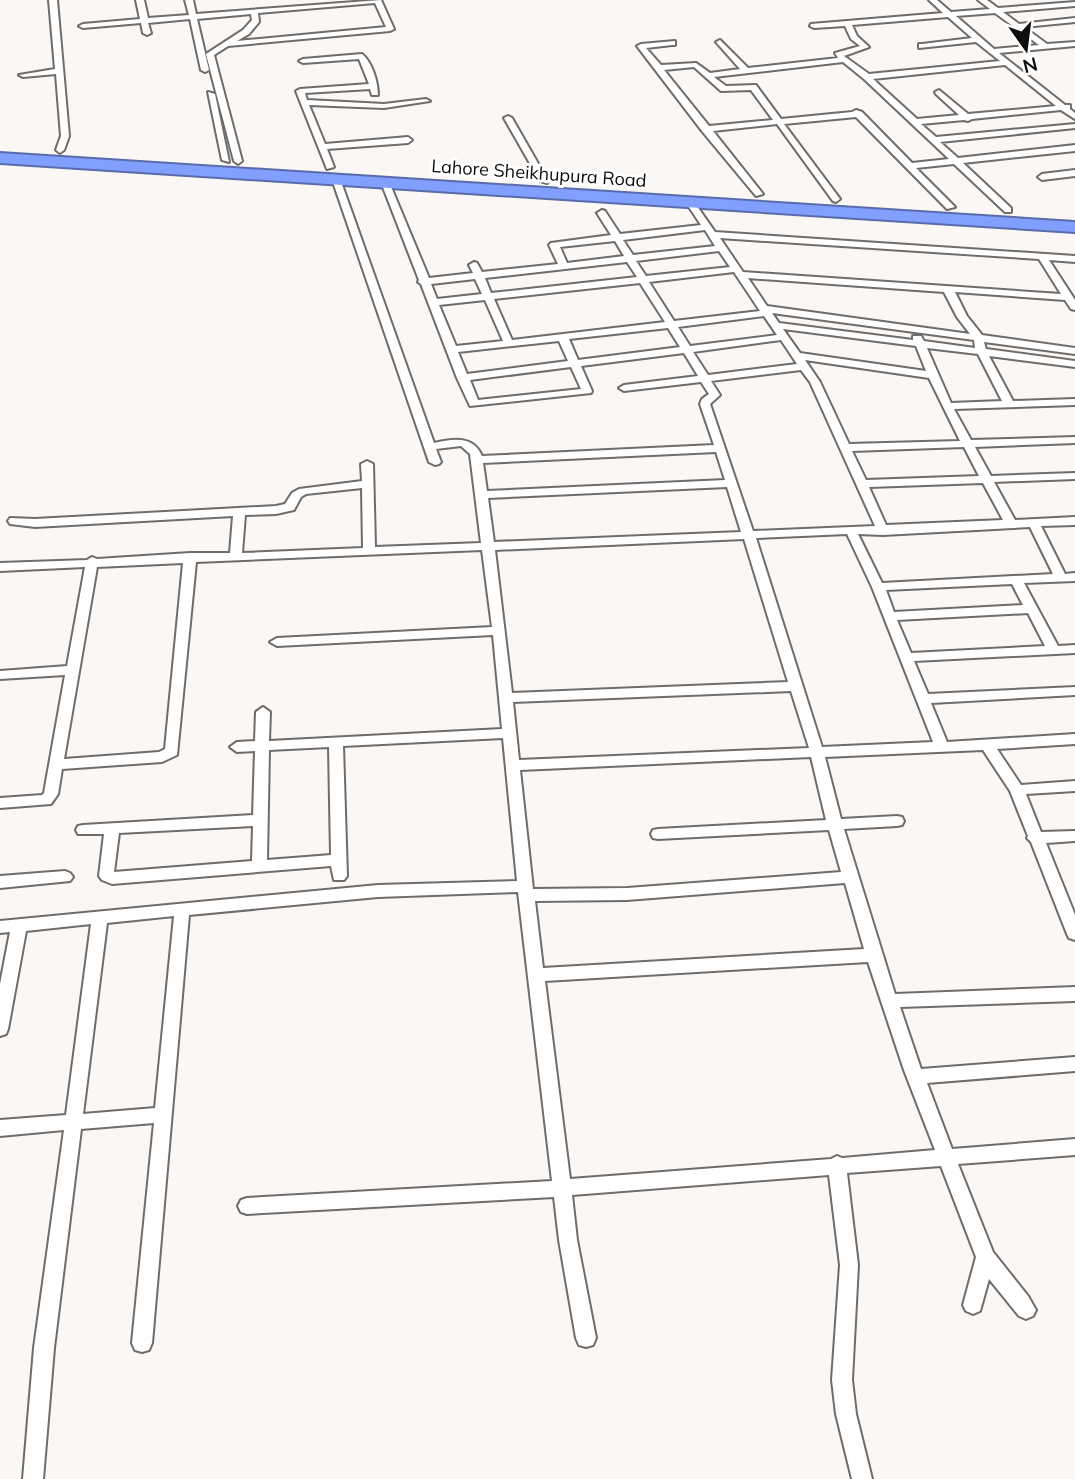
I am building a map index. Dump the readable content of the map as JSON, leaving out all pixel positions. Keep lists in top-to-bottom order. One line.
{"streets":{"highway":["Lahore Sheikhupura Road"]},"north":"bottom"}
